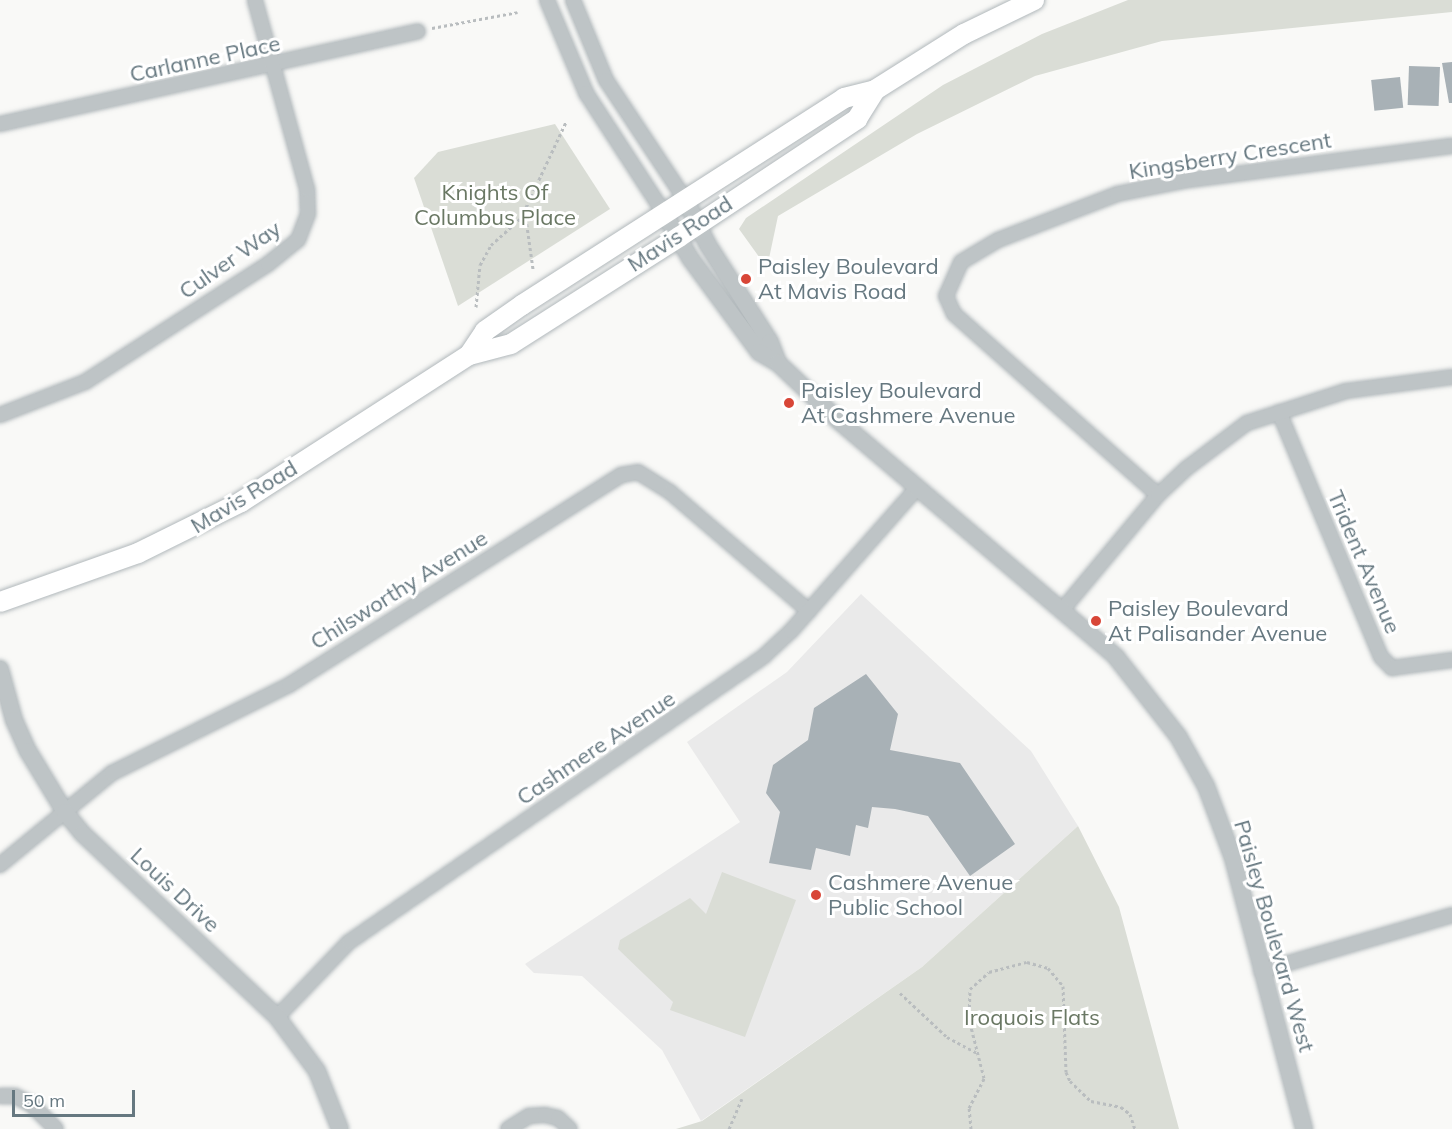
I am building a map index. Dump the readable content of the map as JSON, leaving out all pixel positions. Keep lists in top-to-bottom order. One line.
{"streets":{"main road":["Mavis Road"],"street":["Carlanne Place","Kingsberry Crescent","Culver Way","Trident Avenue","Chilsworthy Avenue","Cashmere Avenue","Louis Drive","Paisley Boulevard West"]},"crossings":[["Carlanne Place","Culver Way"],["Mavis Road","Paisley Boulevard West"],["Chilsworthy Avenue","Cashmere Avenue"],["Chilsworthy Avenue","Louis Drive"],["Cashmere Avenue","Louis Drive"],["Cashmere Avenue","Paisley Boulevard West"]],"parks":["Knights Of Columbus Place","Iroquois Flats"],"places":["Paisley Boulevard At Mavis Road","Paisley Boulevard At Cashmere Avenue","Paisley Boulevard At Palisander Avenue","Cashmere Avenue Public School"],"scale_bar":"50 m"}
